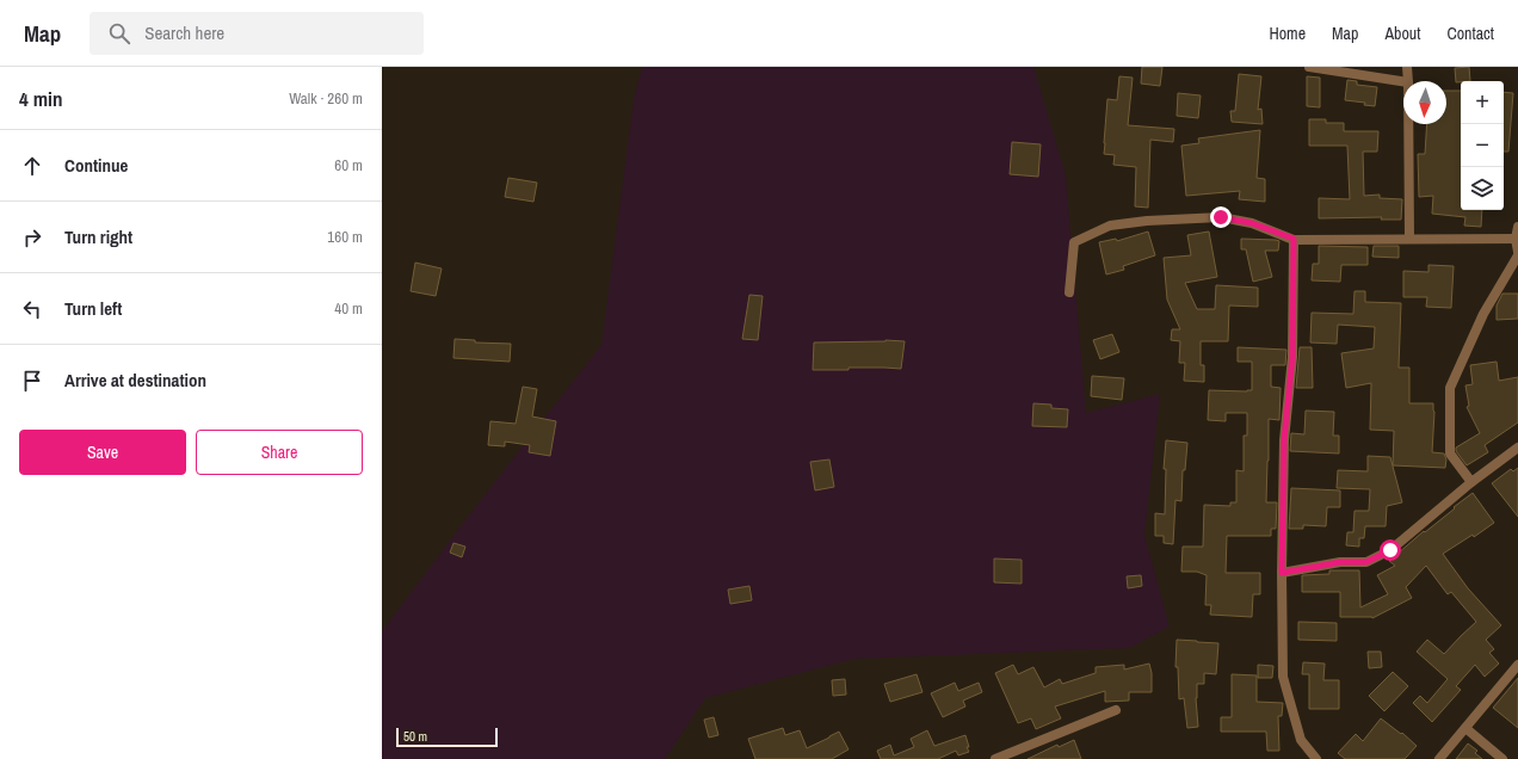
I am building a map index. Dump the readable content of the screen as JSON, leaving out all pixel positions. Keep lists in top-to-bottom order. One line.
{"scale_bar":"50 m","north":"bottom","page":{"header":"Map","search":"Search here","nav":["Home","Map","About","Contact"],"heading":["4 min","Walk · 260 m"],"map_buttons":["+","−"],"list":[["Continue","60 m"],["Turn right","160 m"],["Turn left","40 m"],"Arrive at destination"],"buttons":["Save","Share"],"scale":"50 m"}}
